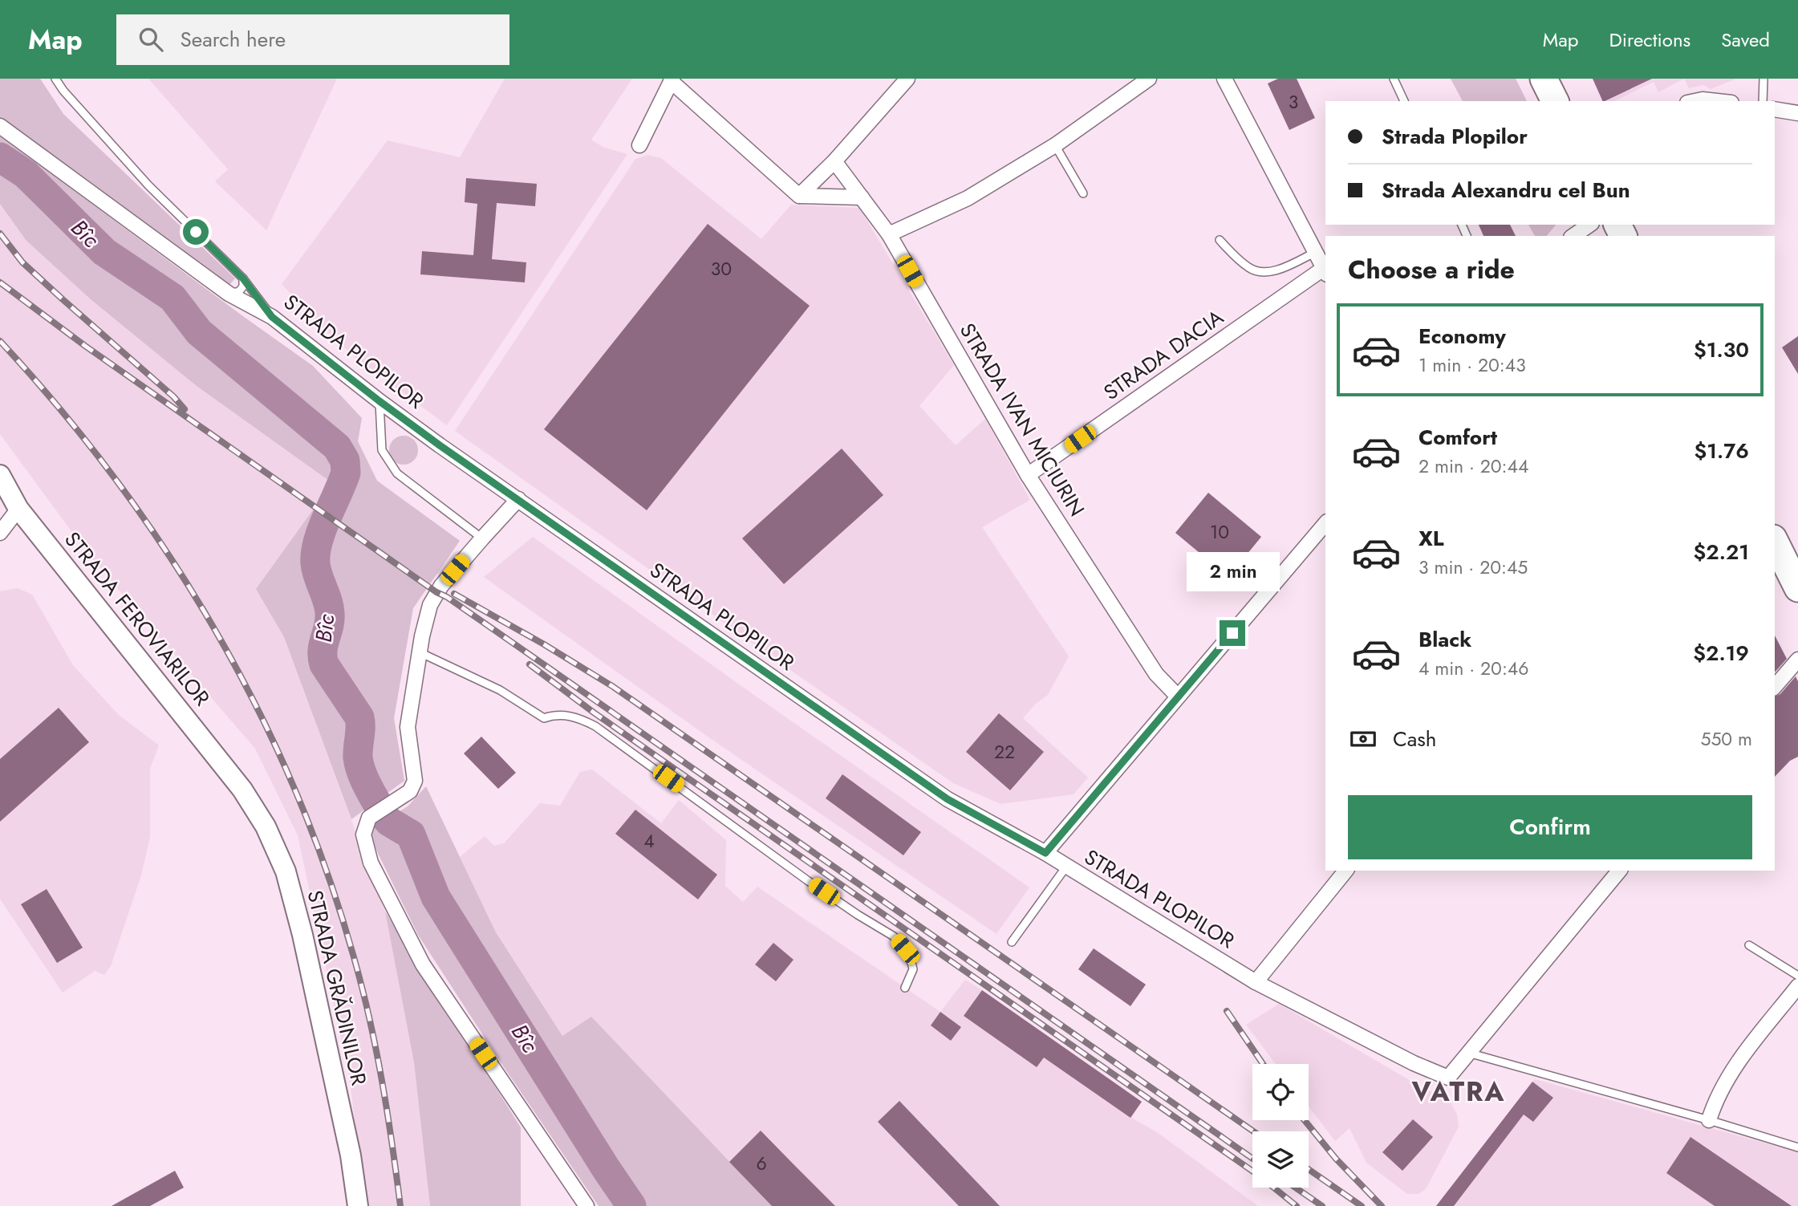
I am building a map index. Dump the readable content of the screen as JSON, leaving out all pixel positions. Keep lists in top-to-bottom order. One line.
{"streets":{"street":["STRADA PLOPILOR","STRADA DACIA","STRADA IVAN MICIURIN","STRADA FEROVIARILOR","STRADA GRĂDINILOR"]},"crossings":[["STRADA DACIA","STRADA IVAN MICIURIN"],["STRADA FEROVIARILOR","STRADA GRĂDINILOR"]],"districts":["VATRA"],"water":["Bîc"],"house_numbers":["3","30","10","22","4","6"],"page":{"header":"Map","search":"Search here","nav":["Map","Directions","Saved"],"banner":["Strada Plopilor","Strada Alexandru cel Bun"],"heading":"Choose a ride","list":[{"name":"Economy","note":"1 min · 20:43","value":"$1.30"},{"name":"Comfort","note":"2 min · 20:44","value":"$1.76"},{"name":"XL","note":"3 min · 20:45","value":"$2.21"},{"name":"Black","note":"4 min · 20:46","value":"$2.19"}],"bubble":"2 min","pay":["Cash","550 m"],"buttons":"Confirm"}}
